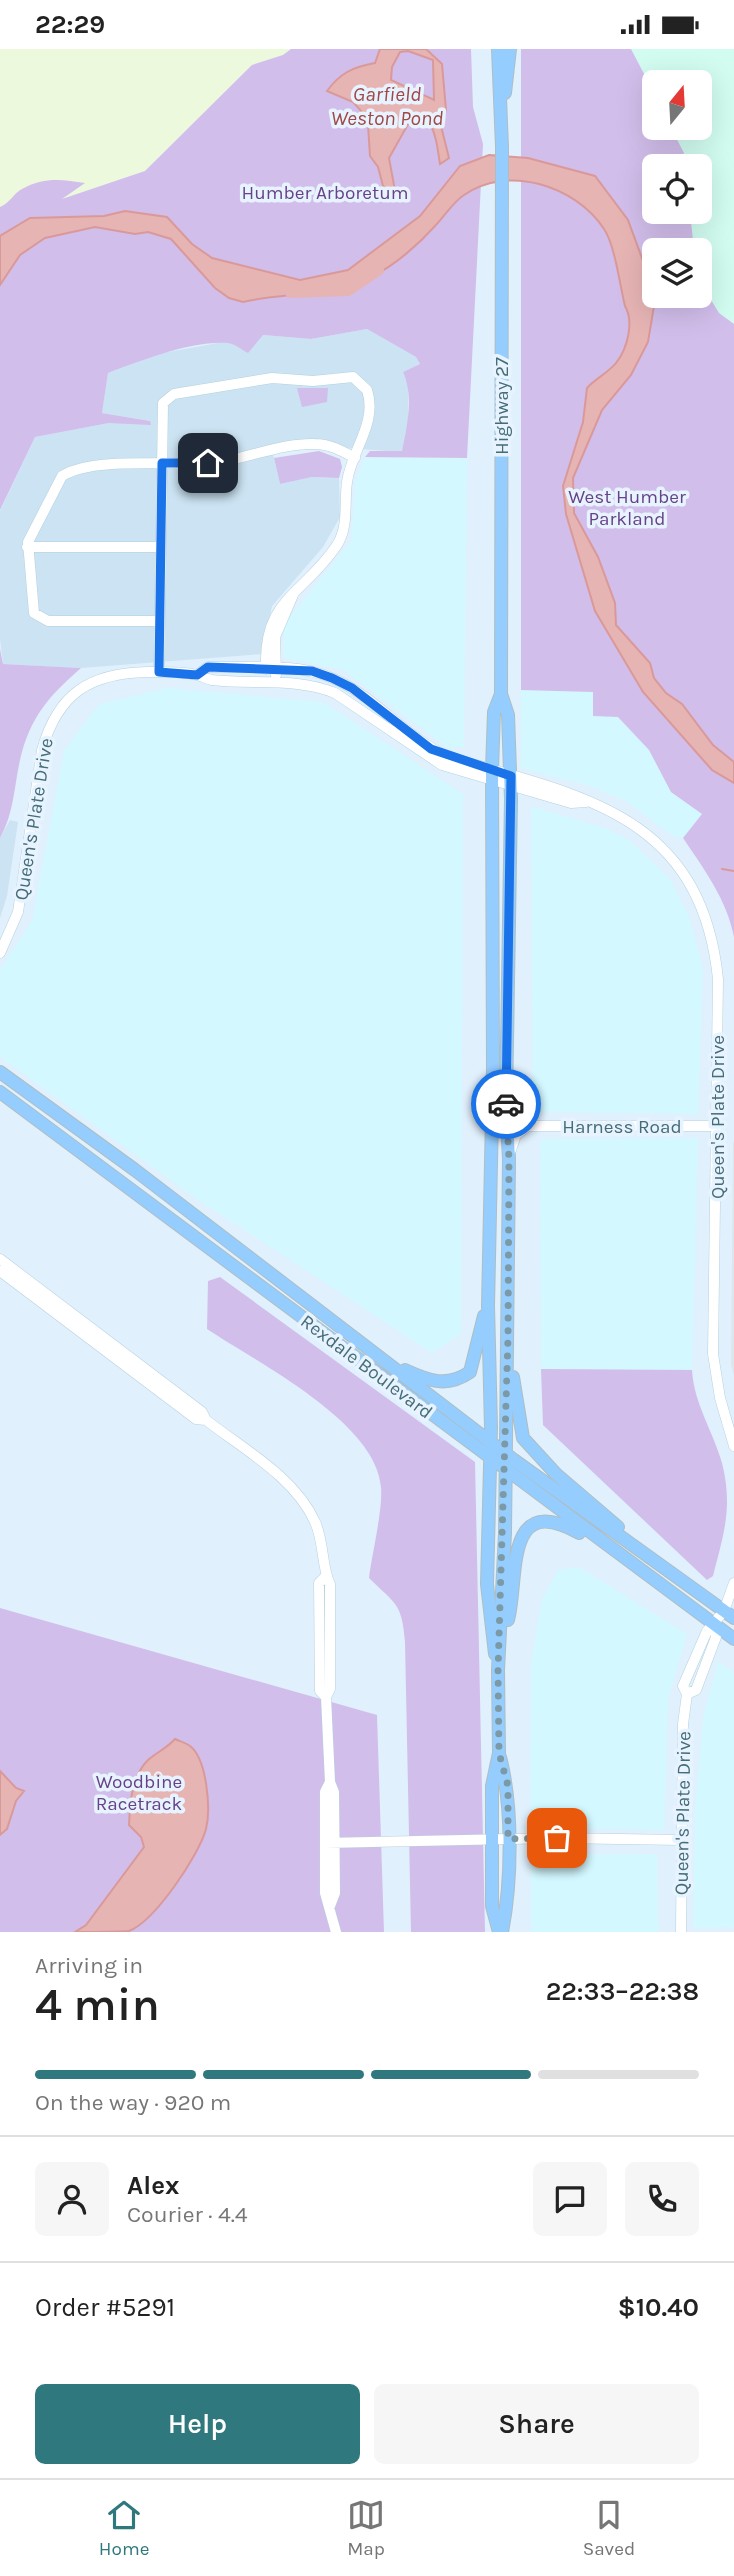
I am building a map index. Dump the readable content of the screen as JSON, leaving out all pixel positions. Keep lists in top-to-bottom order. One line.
{"streets":{"main road":["Highway 27","Rexdale Boulevard"],"street":["Queen's Plate Drive","Harness Road"]},"crossings":[["Highway 27","Queen's Plate Drive"],["Highway 27","Rexdale Boulevard"],["Queen's Plate Drive","Harness Road"],["Queen's Plate Drive","Rexdale Boulevard"]],"water":["Garfield Weston Pond"],"parks":["Humber Arboretum","West Humber Parkland","Woodbine Racetrack"],"north":"top","page":{"status":"22:29","heading":["4 min","Arriving in","22:33–22:38"],"panel":["Alex","Courier · 4.4","Order #5291","$10.40"],"bar":"On the way · 920 m","buttons":["Help","Share"],"tabs":["Home","Map","Saved"]}}
